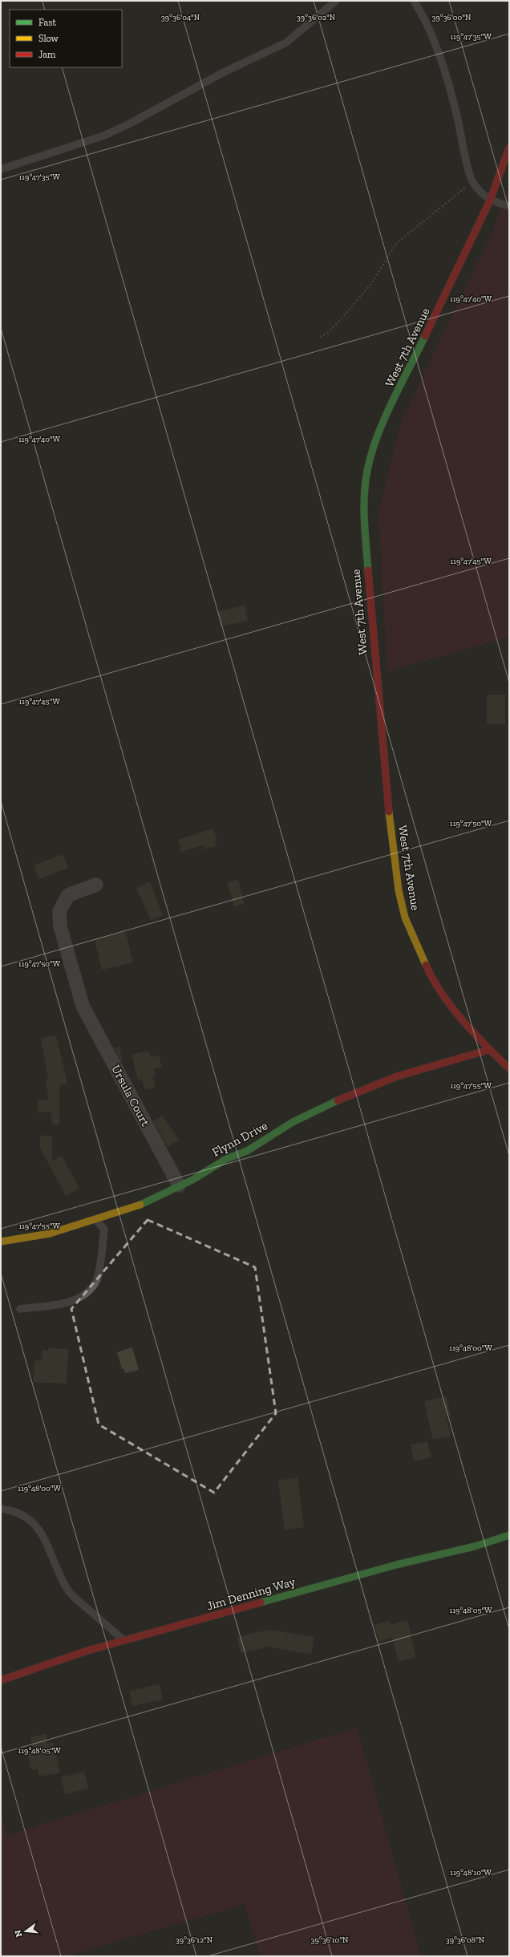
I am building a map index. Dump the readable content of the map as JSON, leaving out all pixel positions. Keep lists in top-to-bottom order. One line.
{"streets":{"street":["West 7th Avenue","Ursula Court","Flynn Drive","Jim Denning Way"]},"crossings":[["West 7th Avenue","Flynn Drive"],["Ursula Court","Flynn Drive"]],"legend":["Fast","Slow","Jam"],"north":"left","coordinates":["39°36'04\"N","39°36'02\"N","39°36'00\"N","119°47'35\"W","119°47'40\"W","119°47'45\"W","119°47'50\"W","119°47'55\"W","119°48'00\"W","119°48'05\"W","119°48'10\"W","39°36'12\"N","39°36'10\"N","39°36'08\"N"]}
